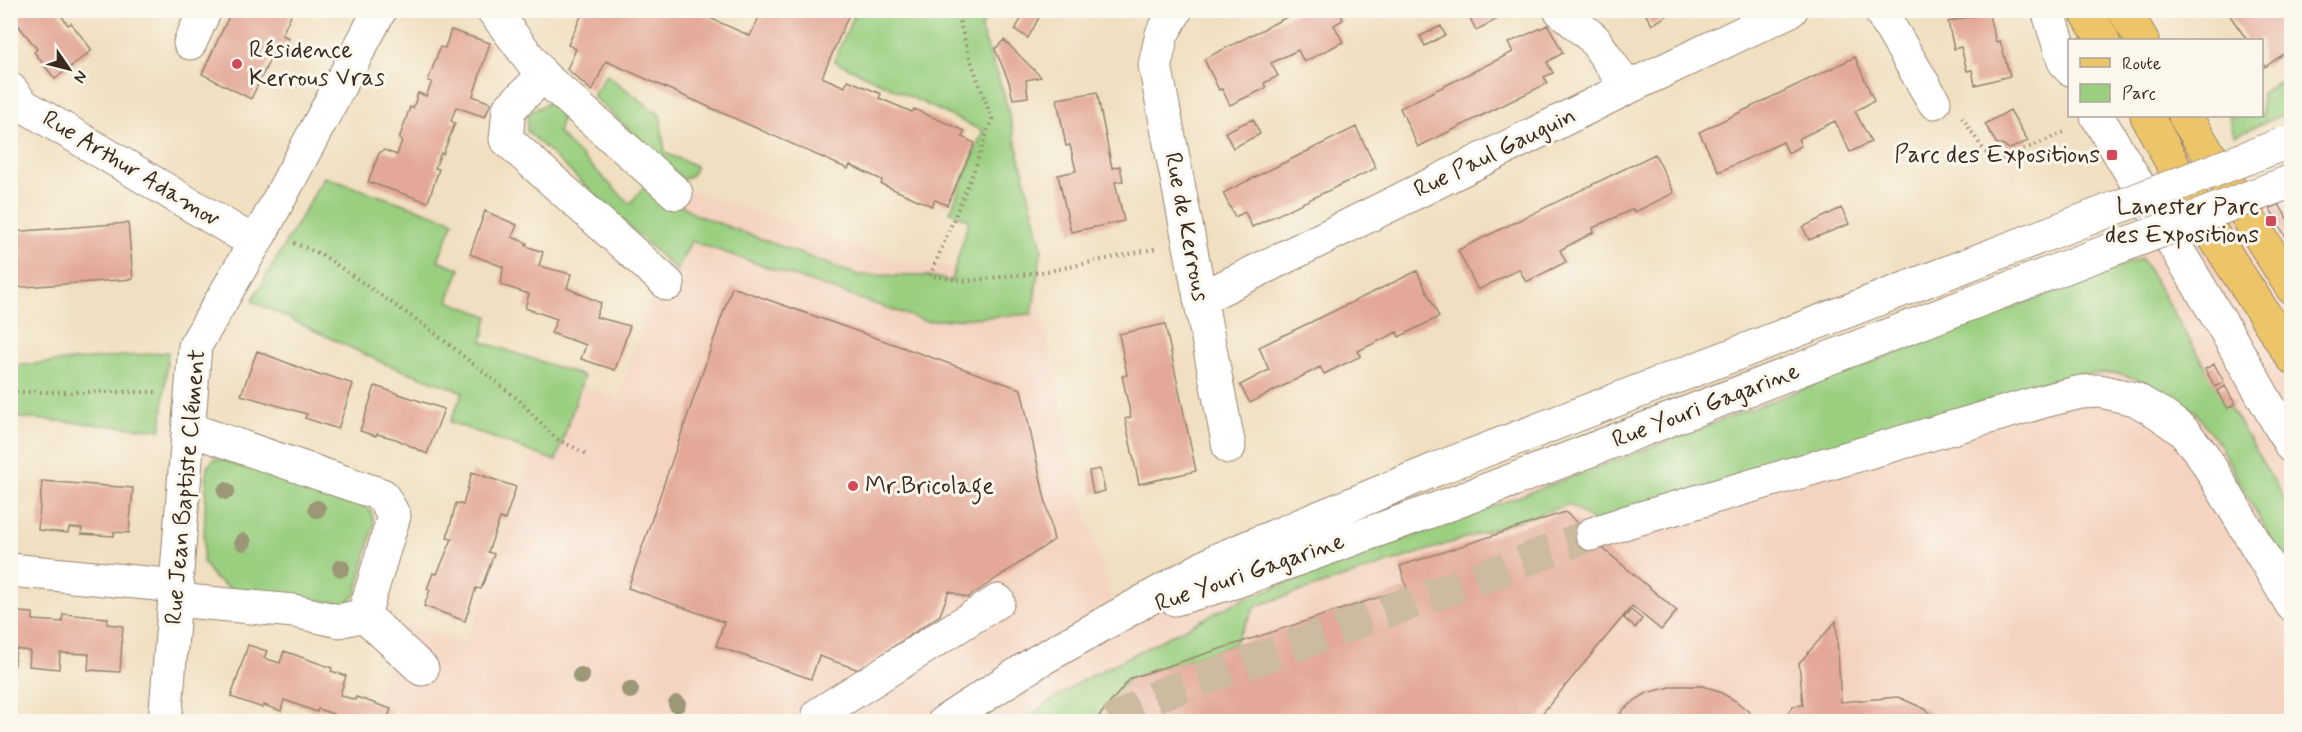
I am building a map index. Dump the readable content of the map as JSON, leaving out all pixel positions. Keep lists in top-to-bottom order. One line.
{"streets":{"street":["Rue Paul Gauguin","Rue Arthur Adamov","Rue de Kerrous","Rue Youri Gagarine","Rue Jean Baptiste Clément"]},"crossings":[["Rue Paul Gauguin","Rue de Kerrous"],["Rue Arthur Adamov","Rue Jean Baptiste Clément"]],"places":{"other":["Résidence Kerrous Vras","Mr.Bricolage"],"transit":["Parc des Expositions","Lanester Parc des Expositions"]},"legend":["Route","Parc"],"north":"bottom right"}
